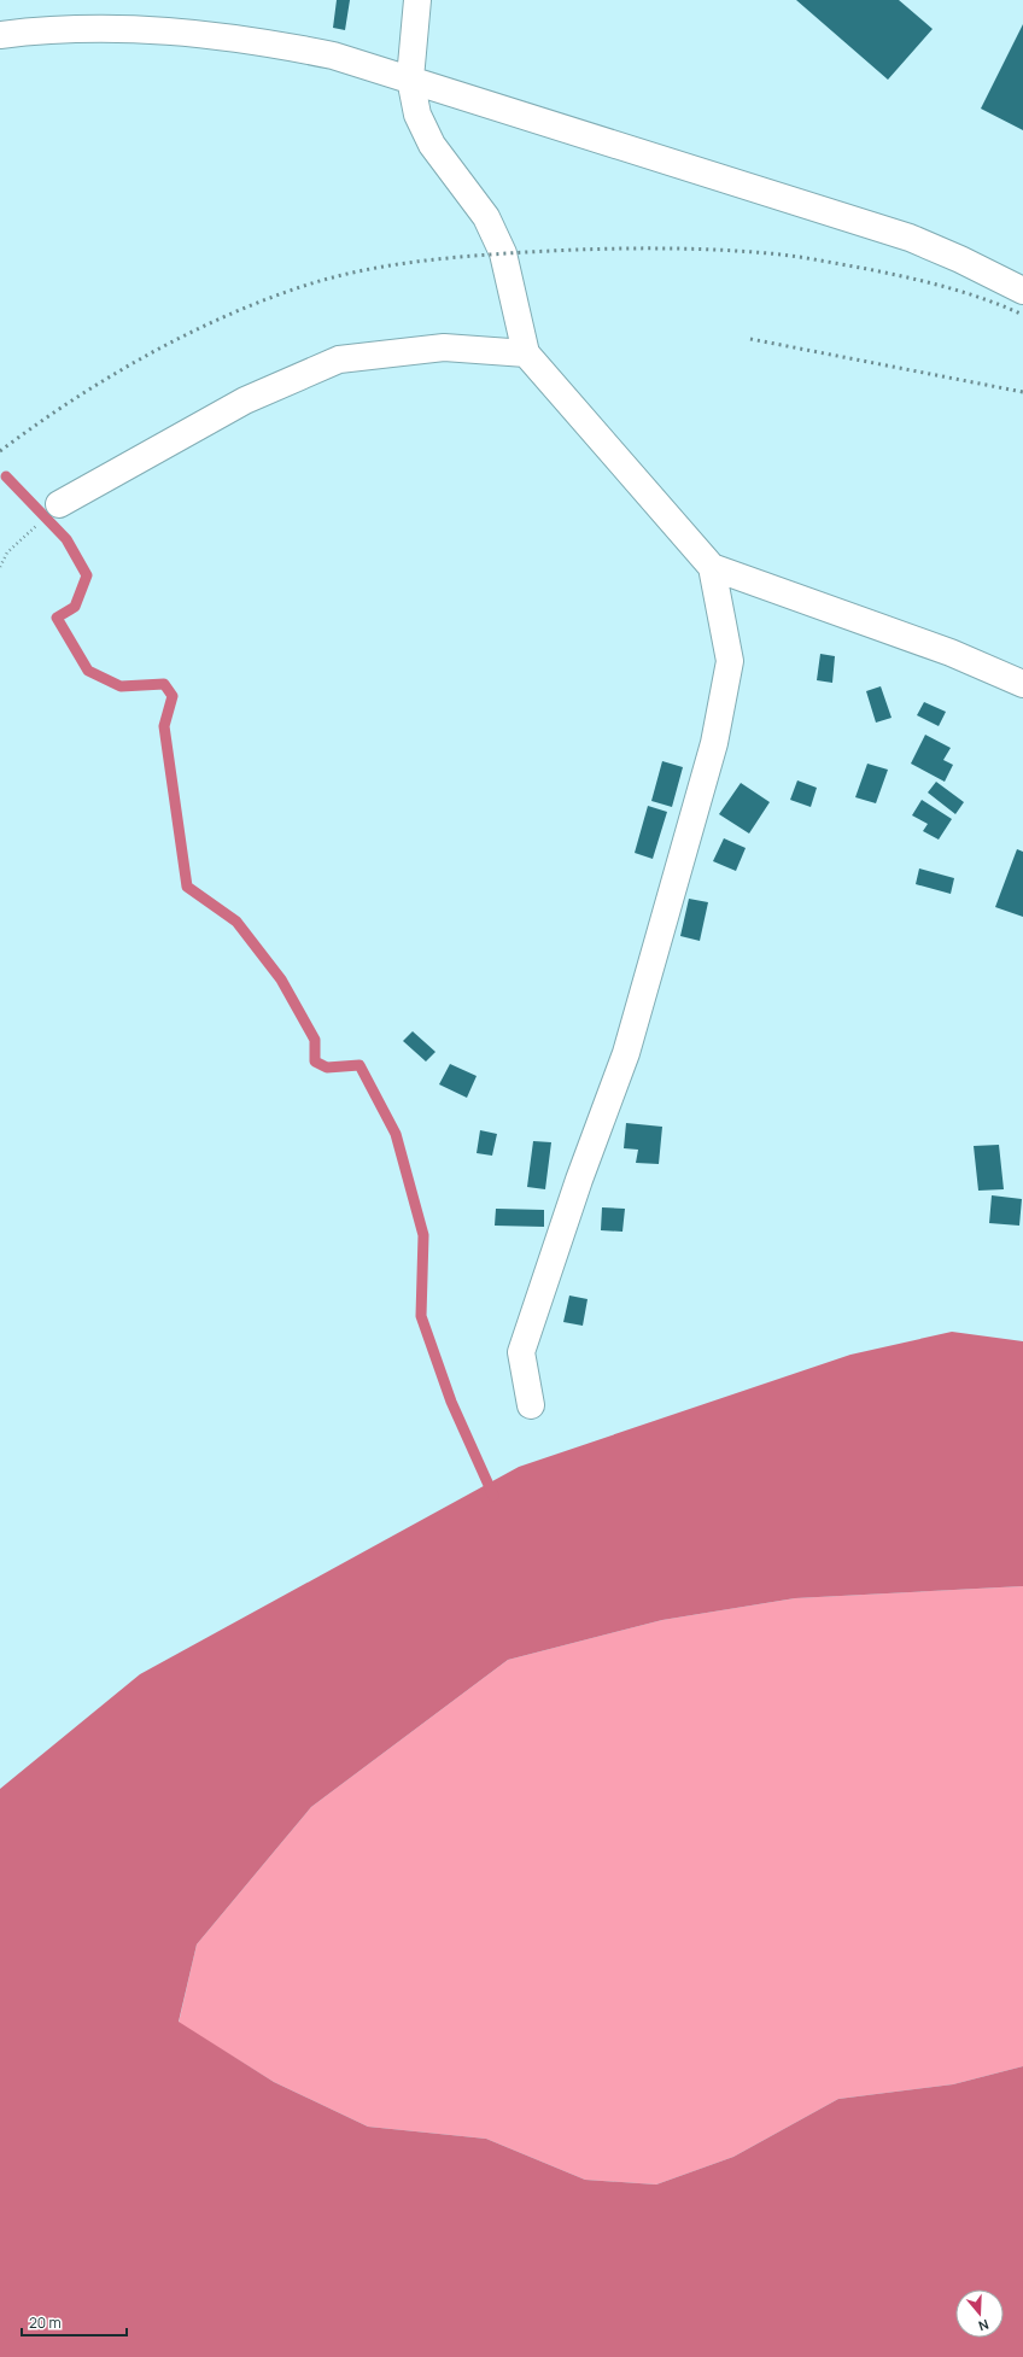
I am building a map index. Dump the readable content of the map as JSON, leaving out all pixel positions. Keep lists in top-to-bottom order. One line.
{"scale_bar":"20 m","north":"bottom"}
